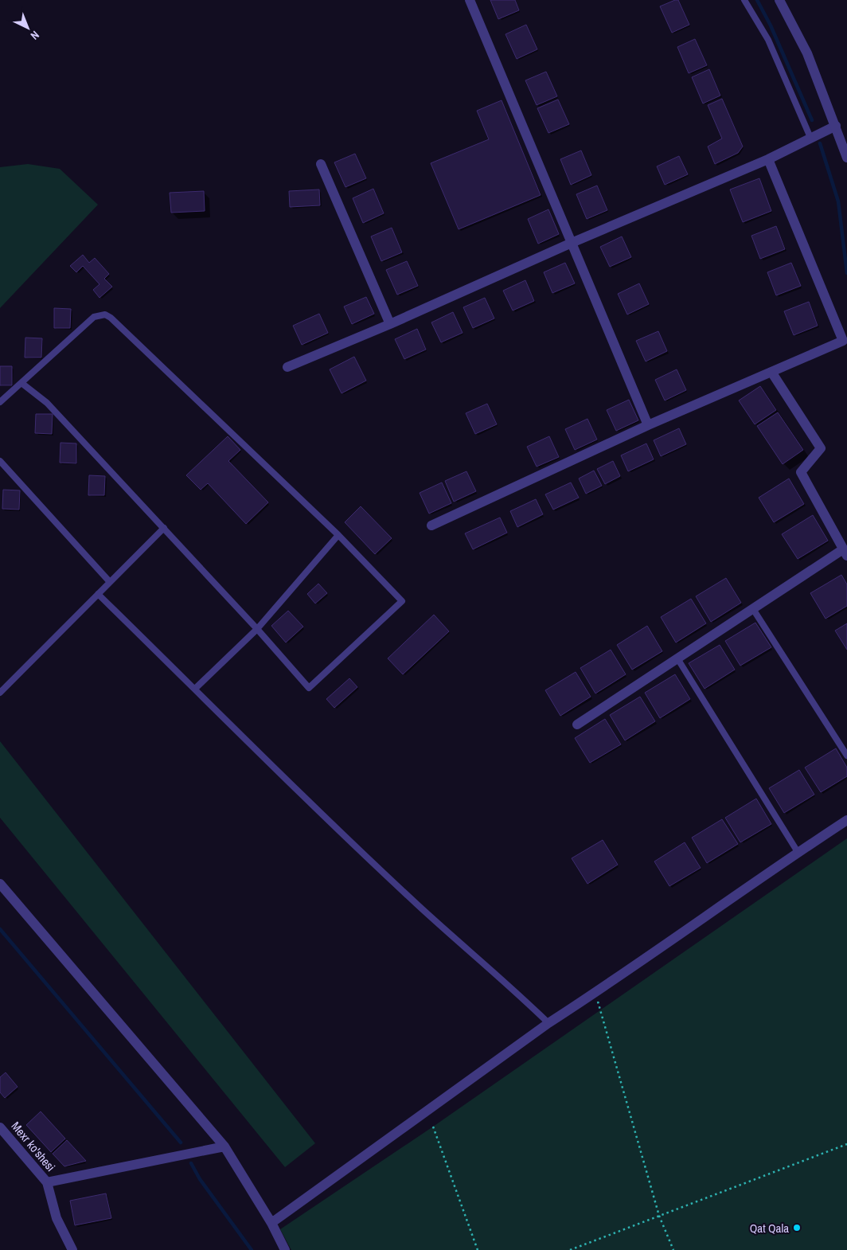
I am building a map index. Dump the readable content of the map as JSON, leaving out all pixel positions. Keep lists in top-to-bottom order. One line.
{"streets":{"street":["Mexr ko'shesi"]},"places":["Qat Qala"],"north":"bottom right"}
